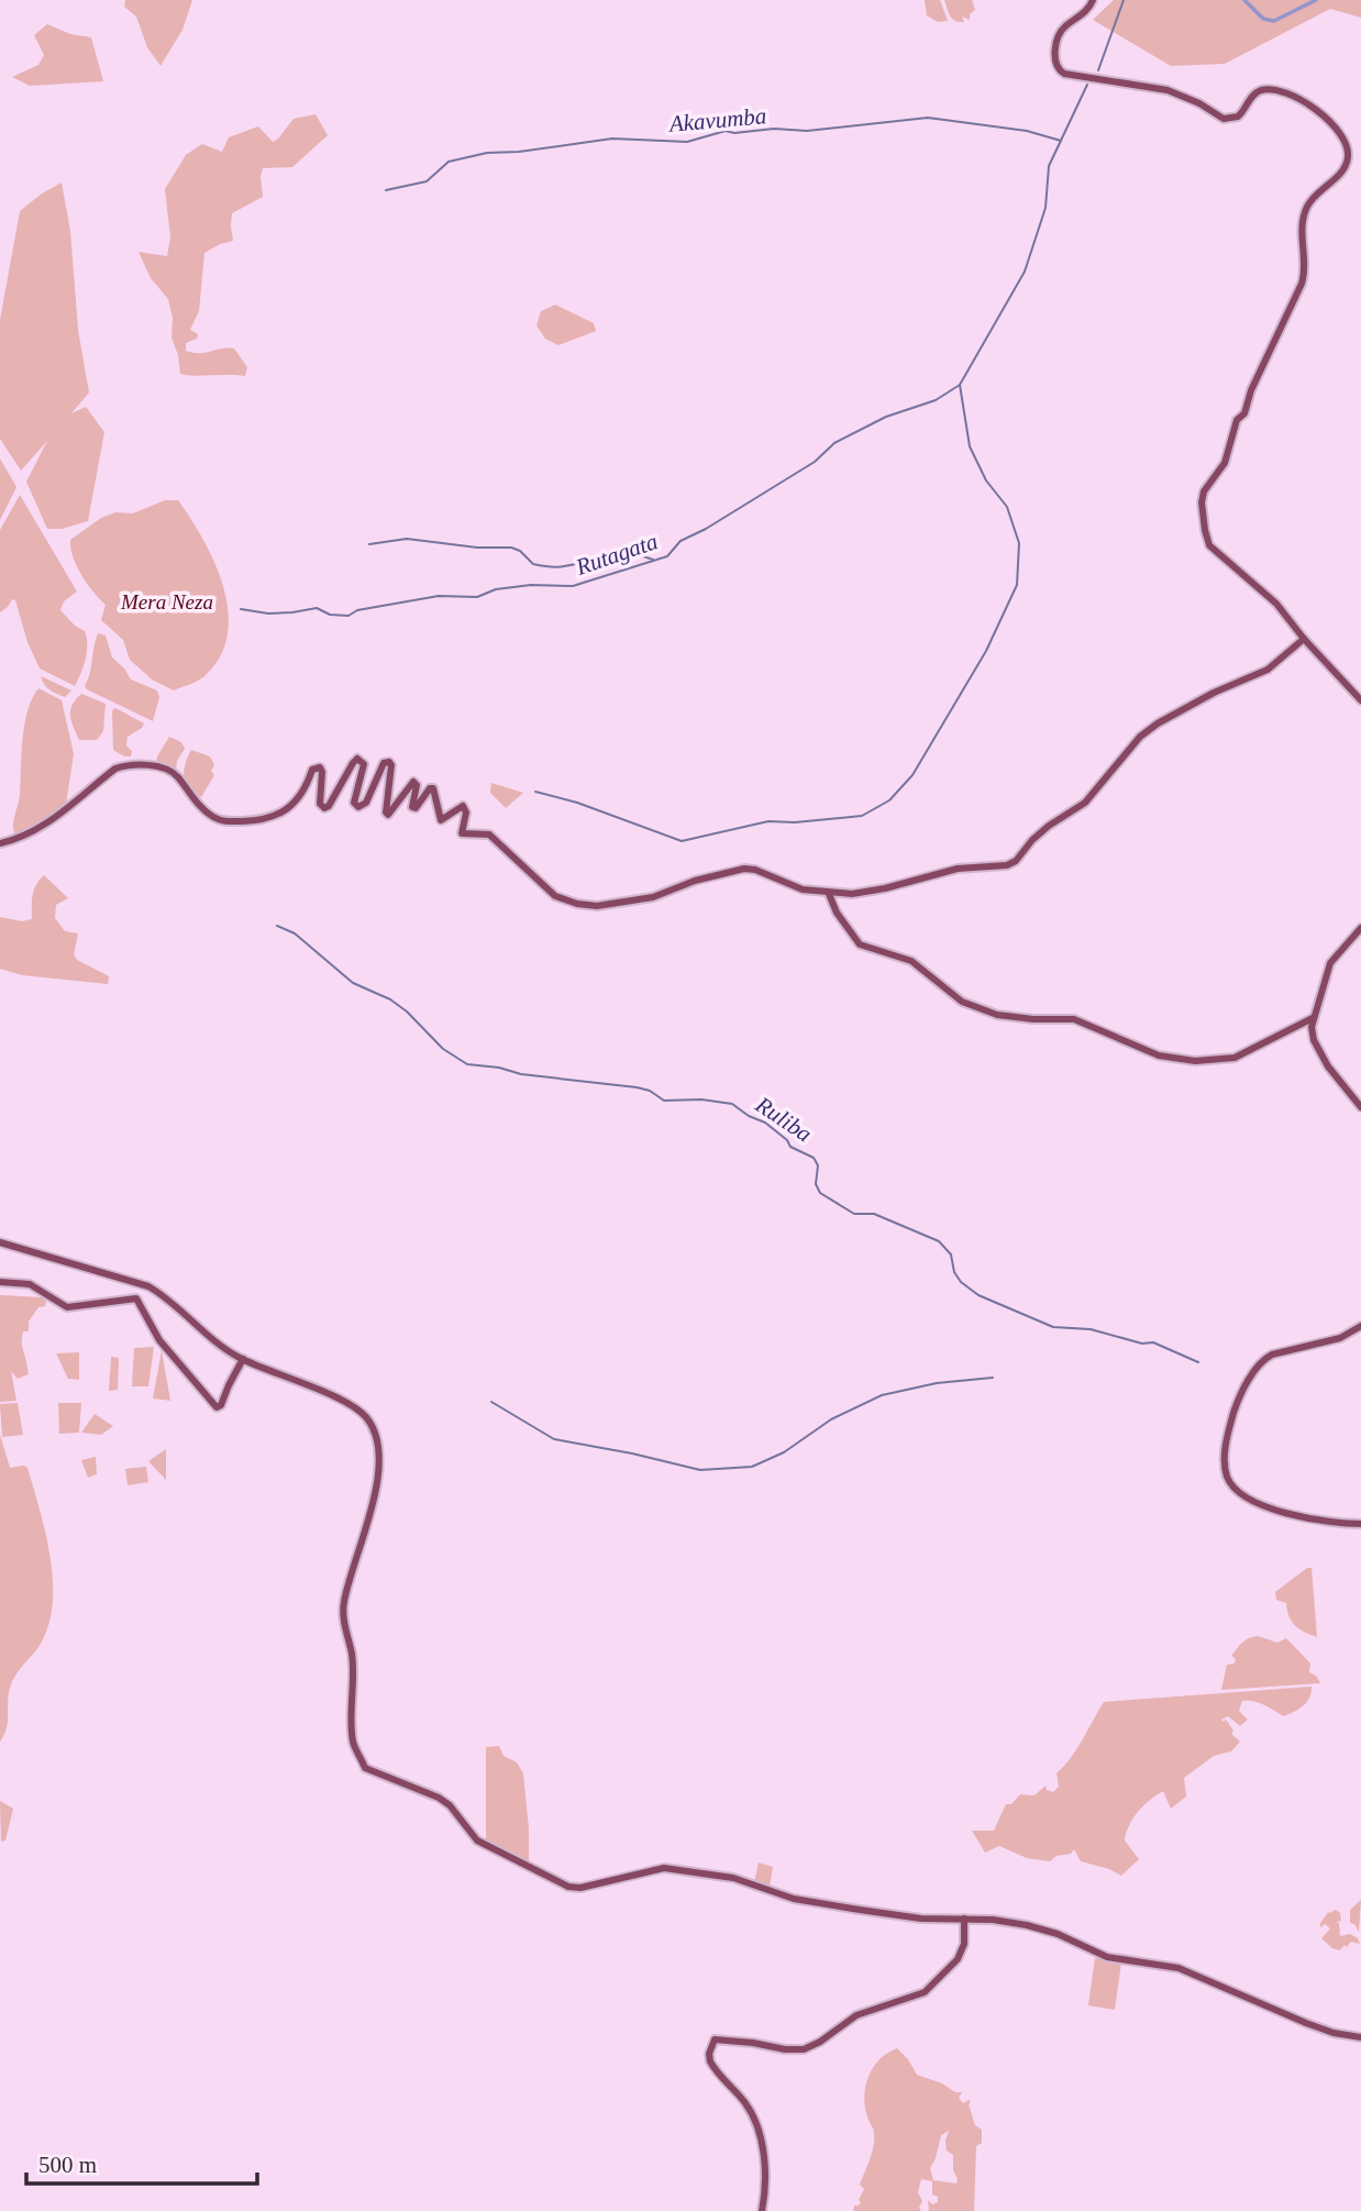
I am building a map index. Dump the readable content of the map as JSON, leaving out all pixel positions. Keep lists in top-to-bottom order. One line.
{"water":["Akavumba","Rutagata","Ruliba"],"parks":["Mera Neza"],"scale_bar":"500 m"}
